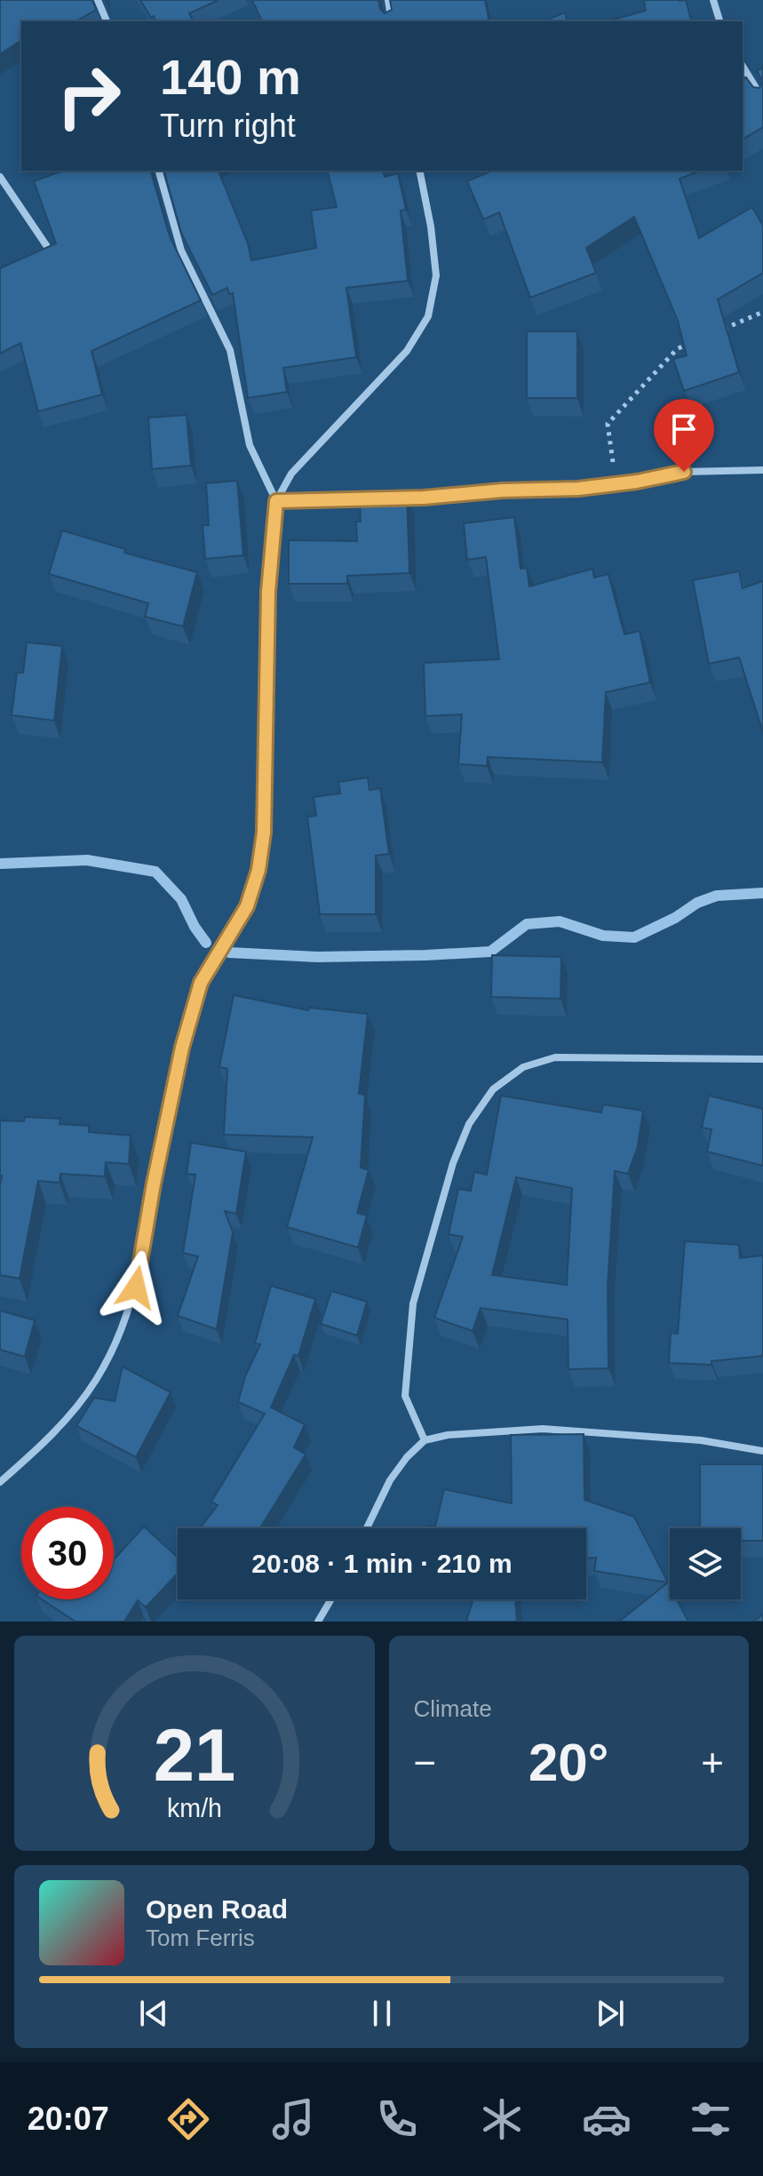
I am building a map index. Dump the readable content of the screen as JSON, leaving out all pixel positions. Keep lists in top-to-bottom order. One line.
{"page":{"turn":["140 m","Turn right"],"limit":"30","trip":"20:08 · 1 min · 210 m","tile":"Climate","heat":["−","20°","+"],"song":["Open Road","Tom Ferris"],"tabs":"20:07","gauge":["21","km/h"]}}
